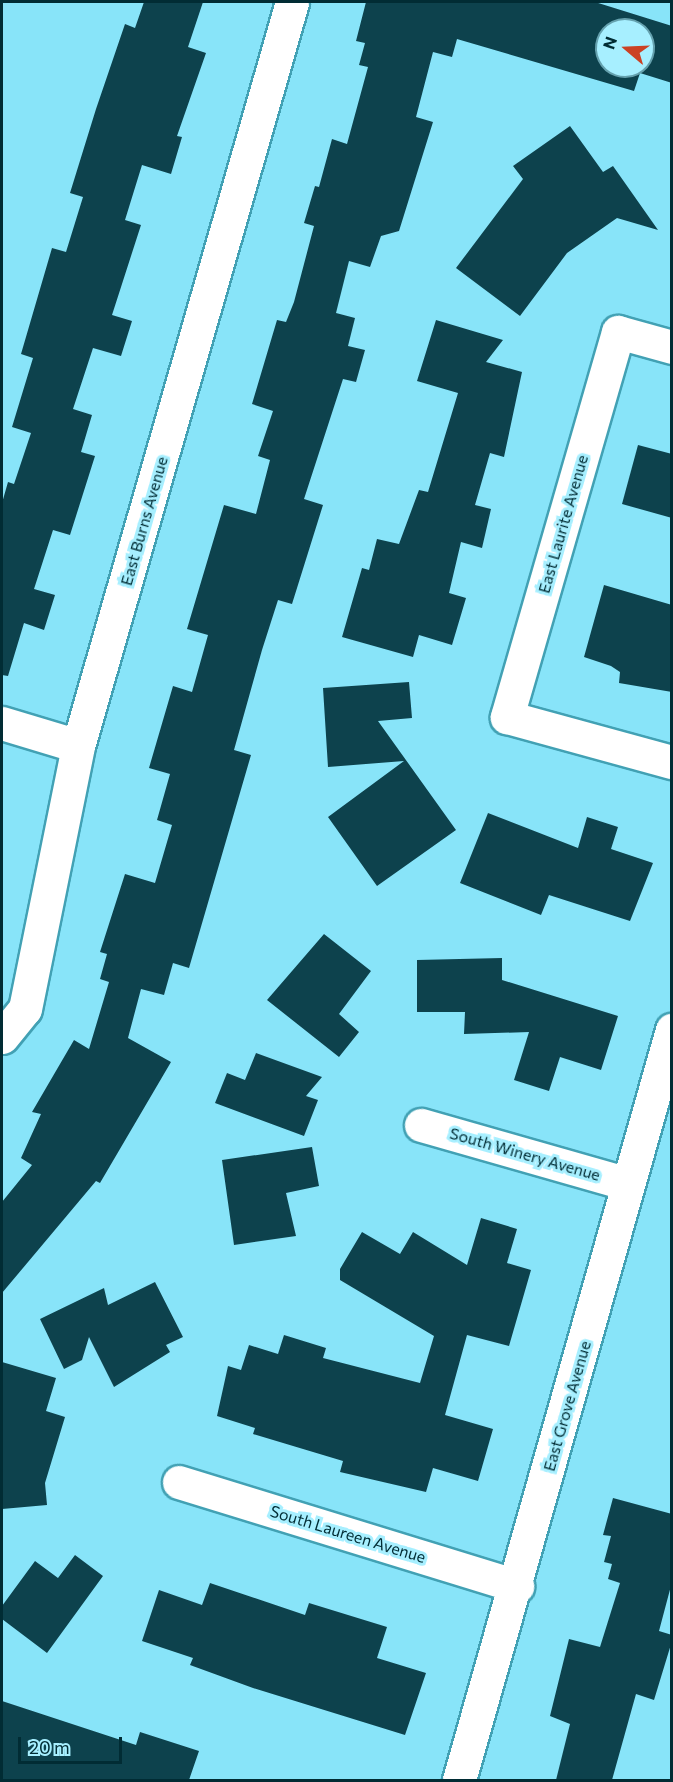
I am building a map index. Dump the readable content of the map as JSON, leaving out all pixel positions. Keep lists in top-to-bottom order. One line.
{"streets":{"street":["East Burns Avenue","East Laurite Avenue","South Winery Avenue","East Grove Avenue","South Laureen Avenue"]},"crossings":[["South Winery Avenue","East Grove Avenue"],["East Grove Avenue","South Laureen Avenue"]],"scale_bar":"20 m","north":"left"}
